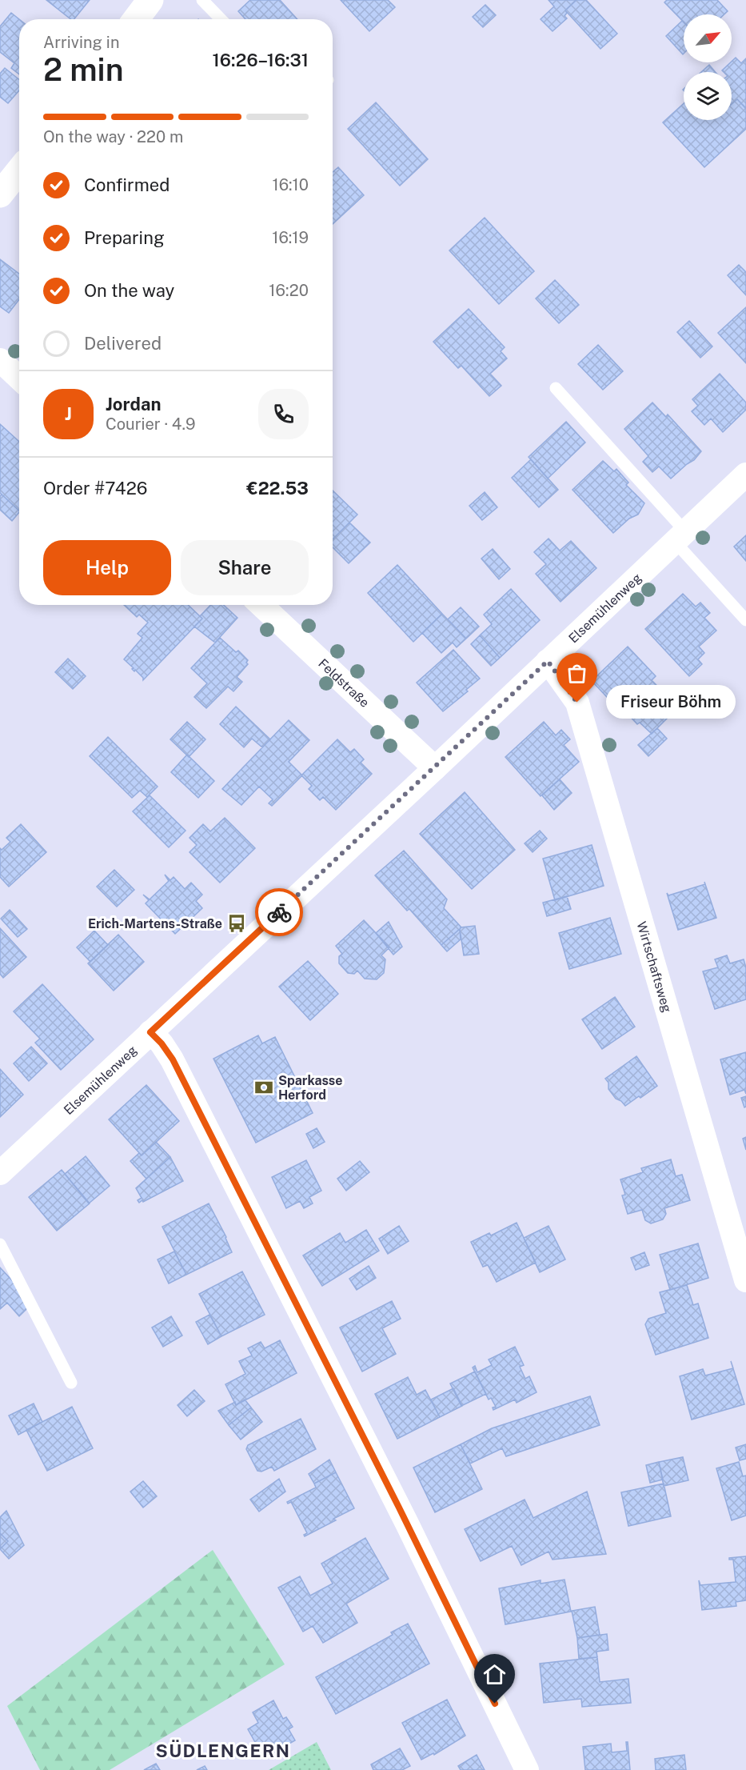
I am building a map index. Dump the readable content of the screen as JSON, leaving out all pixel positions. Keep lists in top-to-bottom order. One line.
{"streets":{"street":["Elsemühlenweg","Feldstraße","Wirtschaftsweg"]},"crossings":[["Elsemühlenweg","Feldstraße"],["Elsemühlenweg","Wirtschaftsweg"]],"districts":["SÜDLENGERN"],"places":{"other":["Friseur Böhm"],"bus stop":["Erich-Martens-Straße"],"bank":["Sparkasse Herford"]},"north":"top right","page":{"heading":["2 min","Arriving in","16:26–16:31"],"panel":["Jordan","Courier · 4.9","Order #7426","€22.53"],"bar":"On the way · 220 m","list":[["Confirmed","16:10"],["Preparing","16:19"],["On the way","16:20"],"Delivered"],"round":"J","buttons":["Help","Share"],"bubble":"Friseur Böhm"}}
